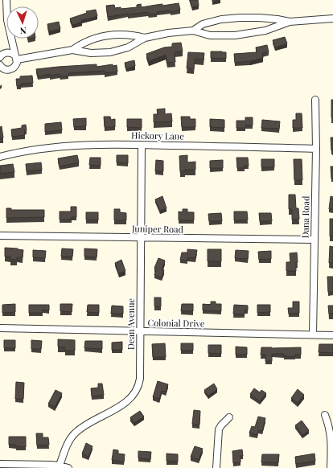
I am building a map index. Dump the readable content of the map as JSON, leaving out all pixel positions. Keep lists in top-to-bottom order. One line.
{"streets":{"street":["Hickory Lane","Dana Road","Juniper Road","Colonial Drive","Dean Avenue"]},"crossings":[["Hickory Lane","Dana Road"],["Hickory Lane","Dean Avenue"],["Dana Road","Juniper Road"],["Dana Road","Colonial Drive"],["Juniper Road","Dean Avenue"],["Colonial Drive","Dean Avenue"]],"north":"bottom"}
